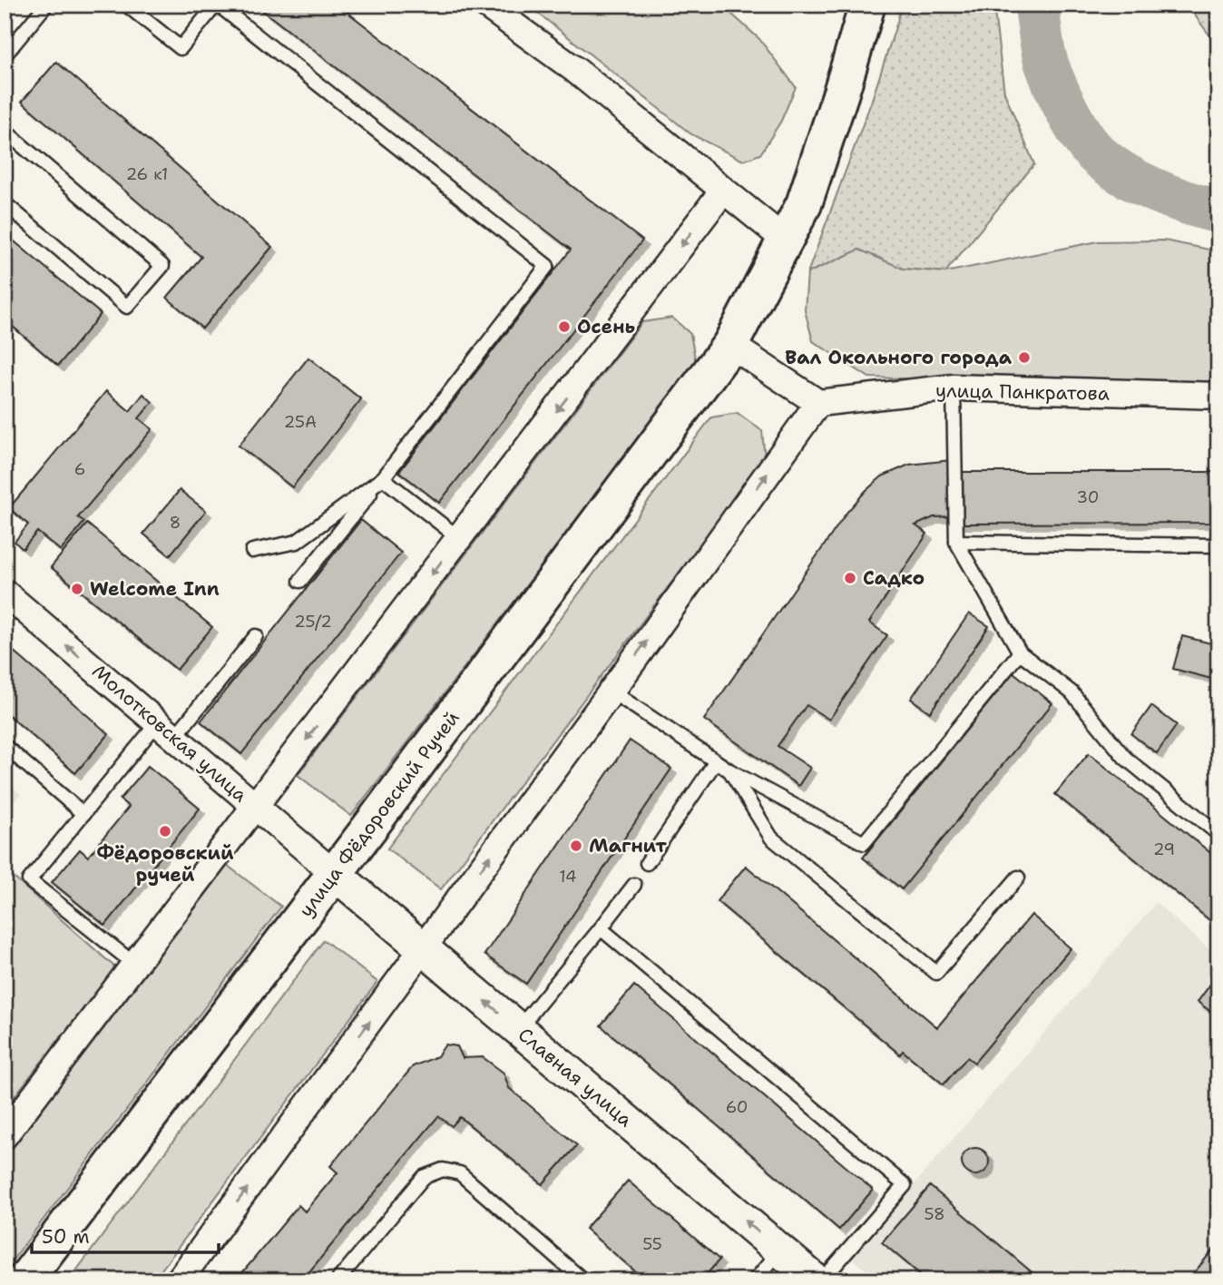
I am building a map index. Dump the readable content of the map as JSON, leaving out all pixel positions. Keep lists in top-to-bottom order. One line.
{"streets":{"main road":["улица Фёдоровский Ручей"],"street":["улица Панкратова","Молотковская улица","Славная улица"]},"crossings":[["Молотковская улица","улица Фёдоровский Ручей"],["Молотковская улица","Славная улица"],["улица Фёдоровский Ручей","Славная улица"]],"one_way":["Молотковская улица","Славная улица"],"places":["Осень","Вал Окольного города","Садко","Welcome Inn","Фёдоровский ручей","Магнит"],"house_numbers":["26 к1","25А","6","30","8","25/2","29","14","60","58","55"],"scale_bar":"50 m"}
